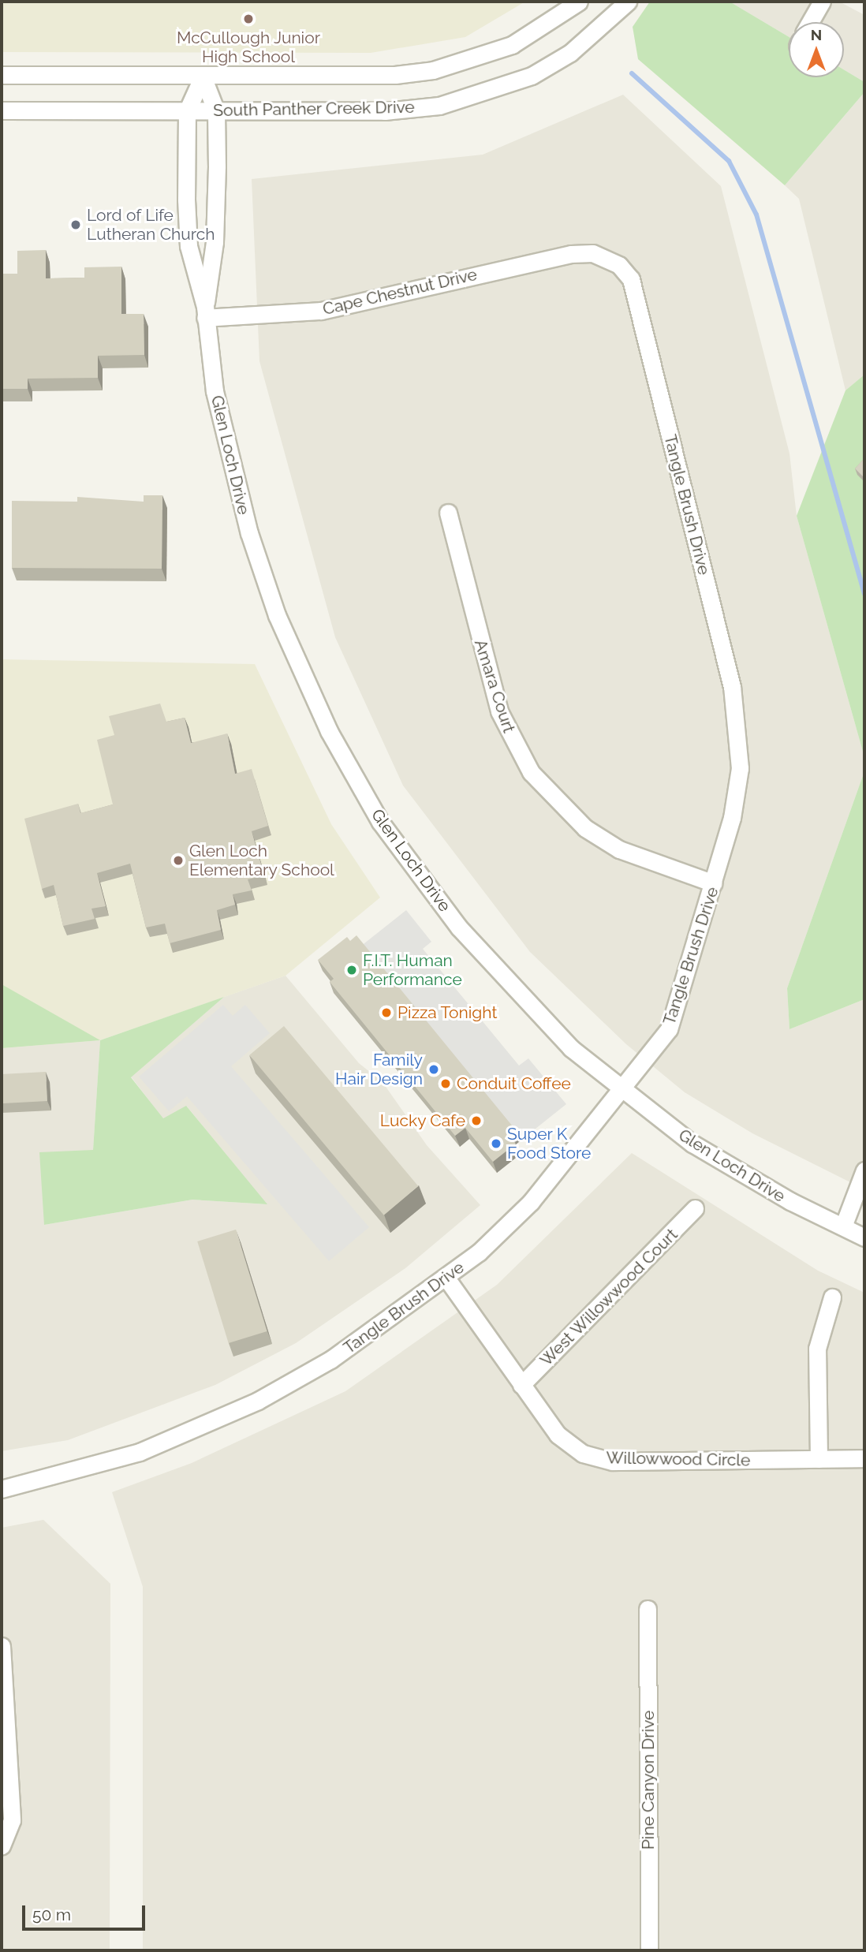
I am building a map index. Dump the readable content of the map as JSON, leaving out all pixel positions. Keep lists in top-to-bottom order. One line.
{"streets":{"street":["South Panther Creek Drive","Cape Chestnut Drive","Glen Loch Drive","Tangle Brush Drive","Amara Court","West Willowwood Court","Willowwood Circle","Pine Canyon Drive"]},"crossings":[["South Panther Creek Drive","Glen Loch Drive"],["Cape Chestnut Drive","Glen Loch Drive"],["Cape Chestnut Drive","Tangle Brush Drive"],["Glen Loch Drive","Tangle Brush Drive"],["Tangle Brush Drive","Amara Court"],["Tangle Brush Drive","Willowwood Circle"],["West Willowwood Court","Willowwood Circle"]],"places":["McCullough Junior High School","Lord of Life Lutheran Church","Glen Loch Elementary School","F.I.T. Human Performance","Pizza Tonight","Family Hair Design","Conduit Coffee","Lucky Cafe","Super K Food Store"],"scale_bar":"50 m","north":"top"}
